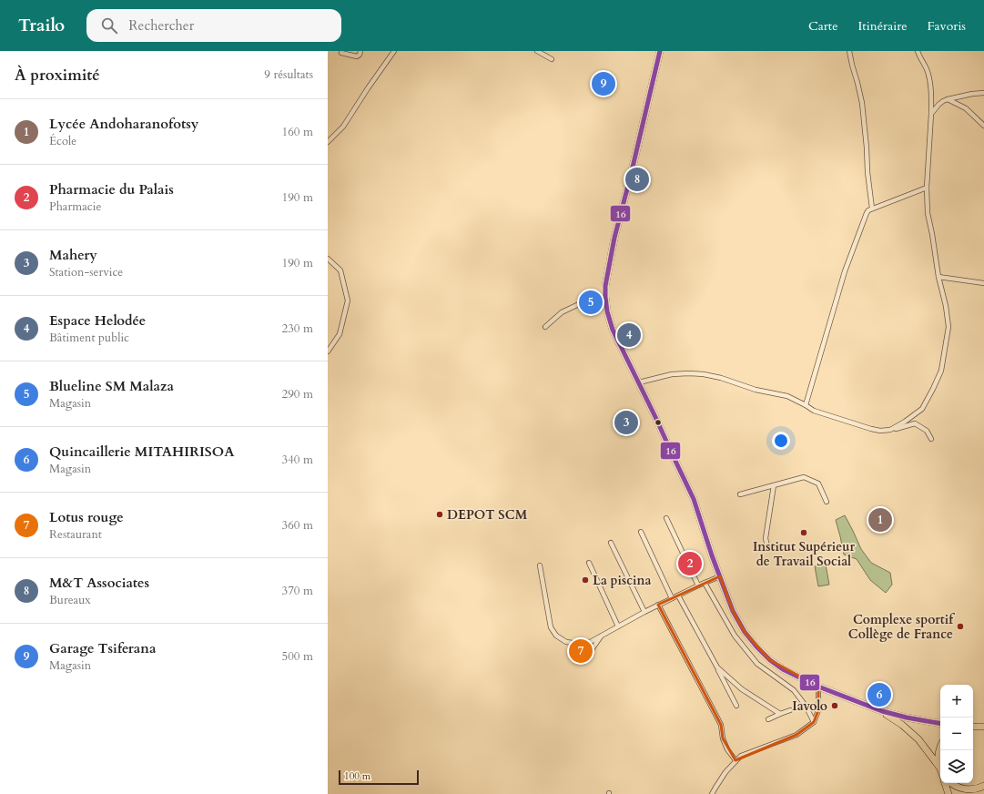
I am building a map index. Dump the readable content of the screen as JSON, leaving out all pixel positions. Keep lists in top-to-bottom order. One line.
{"places":["DEPOT SCM","Institut Supérieur de Travail Social","La piscina","Complexe sportif Collège de France","Iavolo"],"lines":["transit line 16"],"scale_bar":"100 m","page":{"header":"Trailo","search":"Rechercher","nav":["Carte","Itinéraire","Favoris"],"heading":["À proximité","9 résultats"],"pins":["9","8","5","4","3","1","2","7","6"],"list":[{"mark":"1","name":"Lycée Andoharanofotsy","note":"École","value":"160 m"},{"mark":"2","name":"Pharmacie du Palais","note":"Pharmacie","value":"190 m"},{"mark":"3","name":"Mahery","note":"Station-service","value":"190 m"},{"mark":"4","name":"Espace Helodée","note":"Bâtiment public","value":"230 m"},{"mark":"5","name":"Blueline SM Malaza","note":"Magasin","value":"290 m"},{"mark":"6","name":"Quincaillerie MITAHIRISOA","note":"Magasin","value":"340 m"},{"mark":"7","name":"Lotus rouge","note":"Restaurant","value":"360 m"},{"mark":"8","name":"M&T Associates","note":"Bureaux","value":"370 m"},{"mark":"9","name":"Garage Tsiferana","note":"Magasin","value":"500 m"}],"map_buttons":["+","−"],"scale":"100 m"}}
